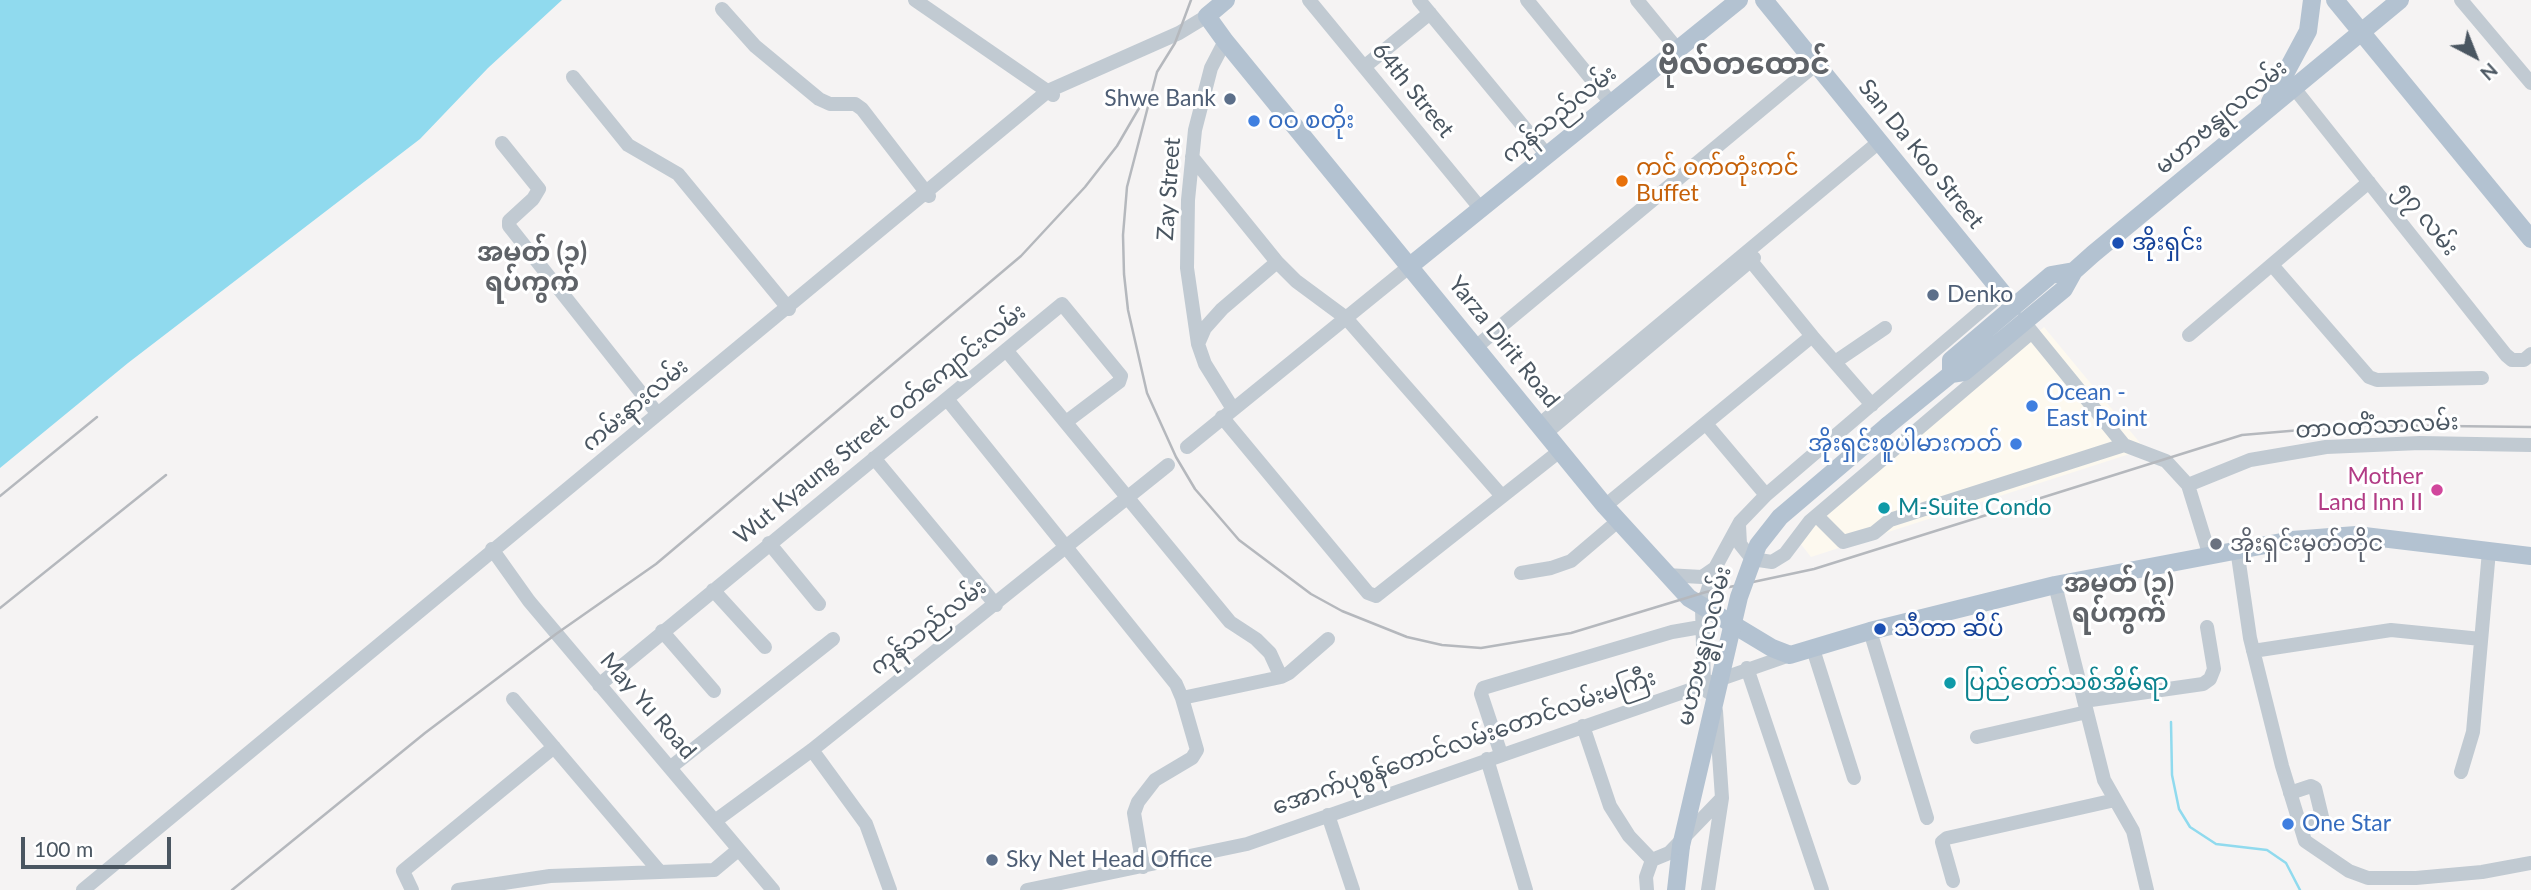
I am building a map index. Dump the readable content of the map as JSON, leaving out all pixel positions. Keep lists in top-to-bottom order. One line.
{"streets":{"main road":["ကုန်သည်လမ်း","မဟာဗန္ဓုလလမ်း","San Da Koo Street","Yarza Dirit Road","ကမ်းနားလမ်း","အောက်ပုစွန်တောင်လမ်းတောင်လမ်းမကြီး"],"street":["64th Street","Zay Street","၅၇ လမ်း","Wut Kyaung Street ဝတ်ကျောင်းလမ်း","တာဝတိံသာလမ်း","May Yu Road"]},"crossings":[["64th Street","ကုန်သည်လမ်း"],["ကုန်သည်လမ်း","Yarza Dirit Road"],["ကုန်သည်လမ်း","May Yu Road"],["မဟာဗန္ဓုလလမ်း","San Da Koo Street"],["မဟာဗန္ဓုလလမ်း","၅၇ လမ်း"],["Zay Street","Yarza Dirit Road"],["Yarza Dirit Road","ကမ်းနားလမ်း"],["Yarza Dirit Road","အောက်ပုစွန်တောင်လမ်းတောင်လမ်းမကြီး"],["ကမ်းနားလမ်း","May Yu Road"],["Wut Kyaung Street ဝတ်ကျောင်းလမ်း","May Yu Road"]],"districts":["ဗိုလ်တထောင်","အမှတ် (၁) ရပ်ကွက်","အမှတ် (၃) ရပ်ကွက်"],"places":["Shwe Bank","ဝဝ စတိုး","ကင် ဝက်တုံးကင် Buffet","အိုးရှင်း","Denko","Ocean - East Point","အိုးရှင်းစူပါမားကတ်","Mother Land Inn II","M-Suite Condo","အိုးရှင်းမှတ်တိုင","သီတာ ဆိပ်","ပြည်တော်သစ်အိမ််ရာ","One Star","Sky Net Head Office"],"scale_bar":"100 m","north":"bottom right"}
